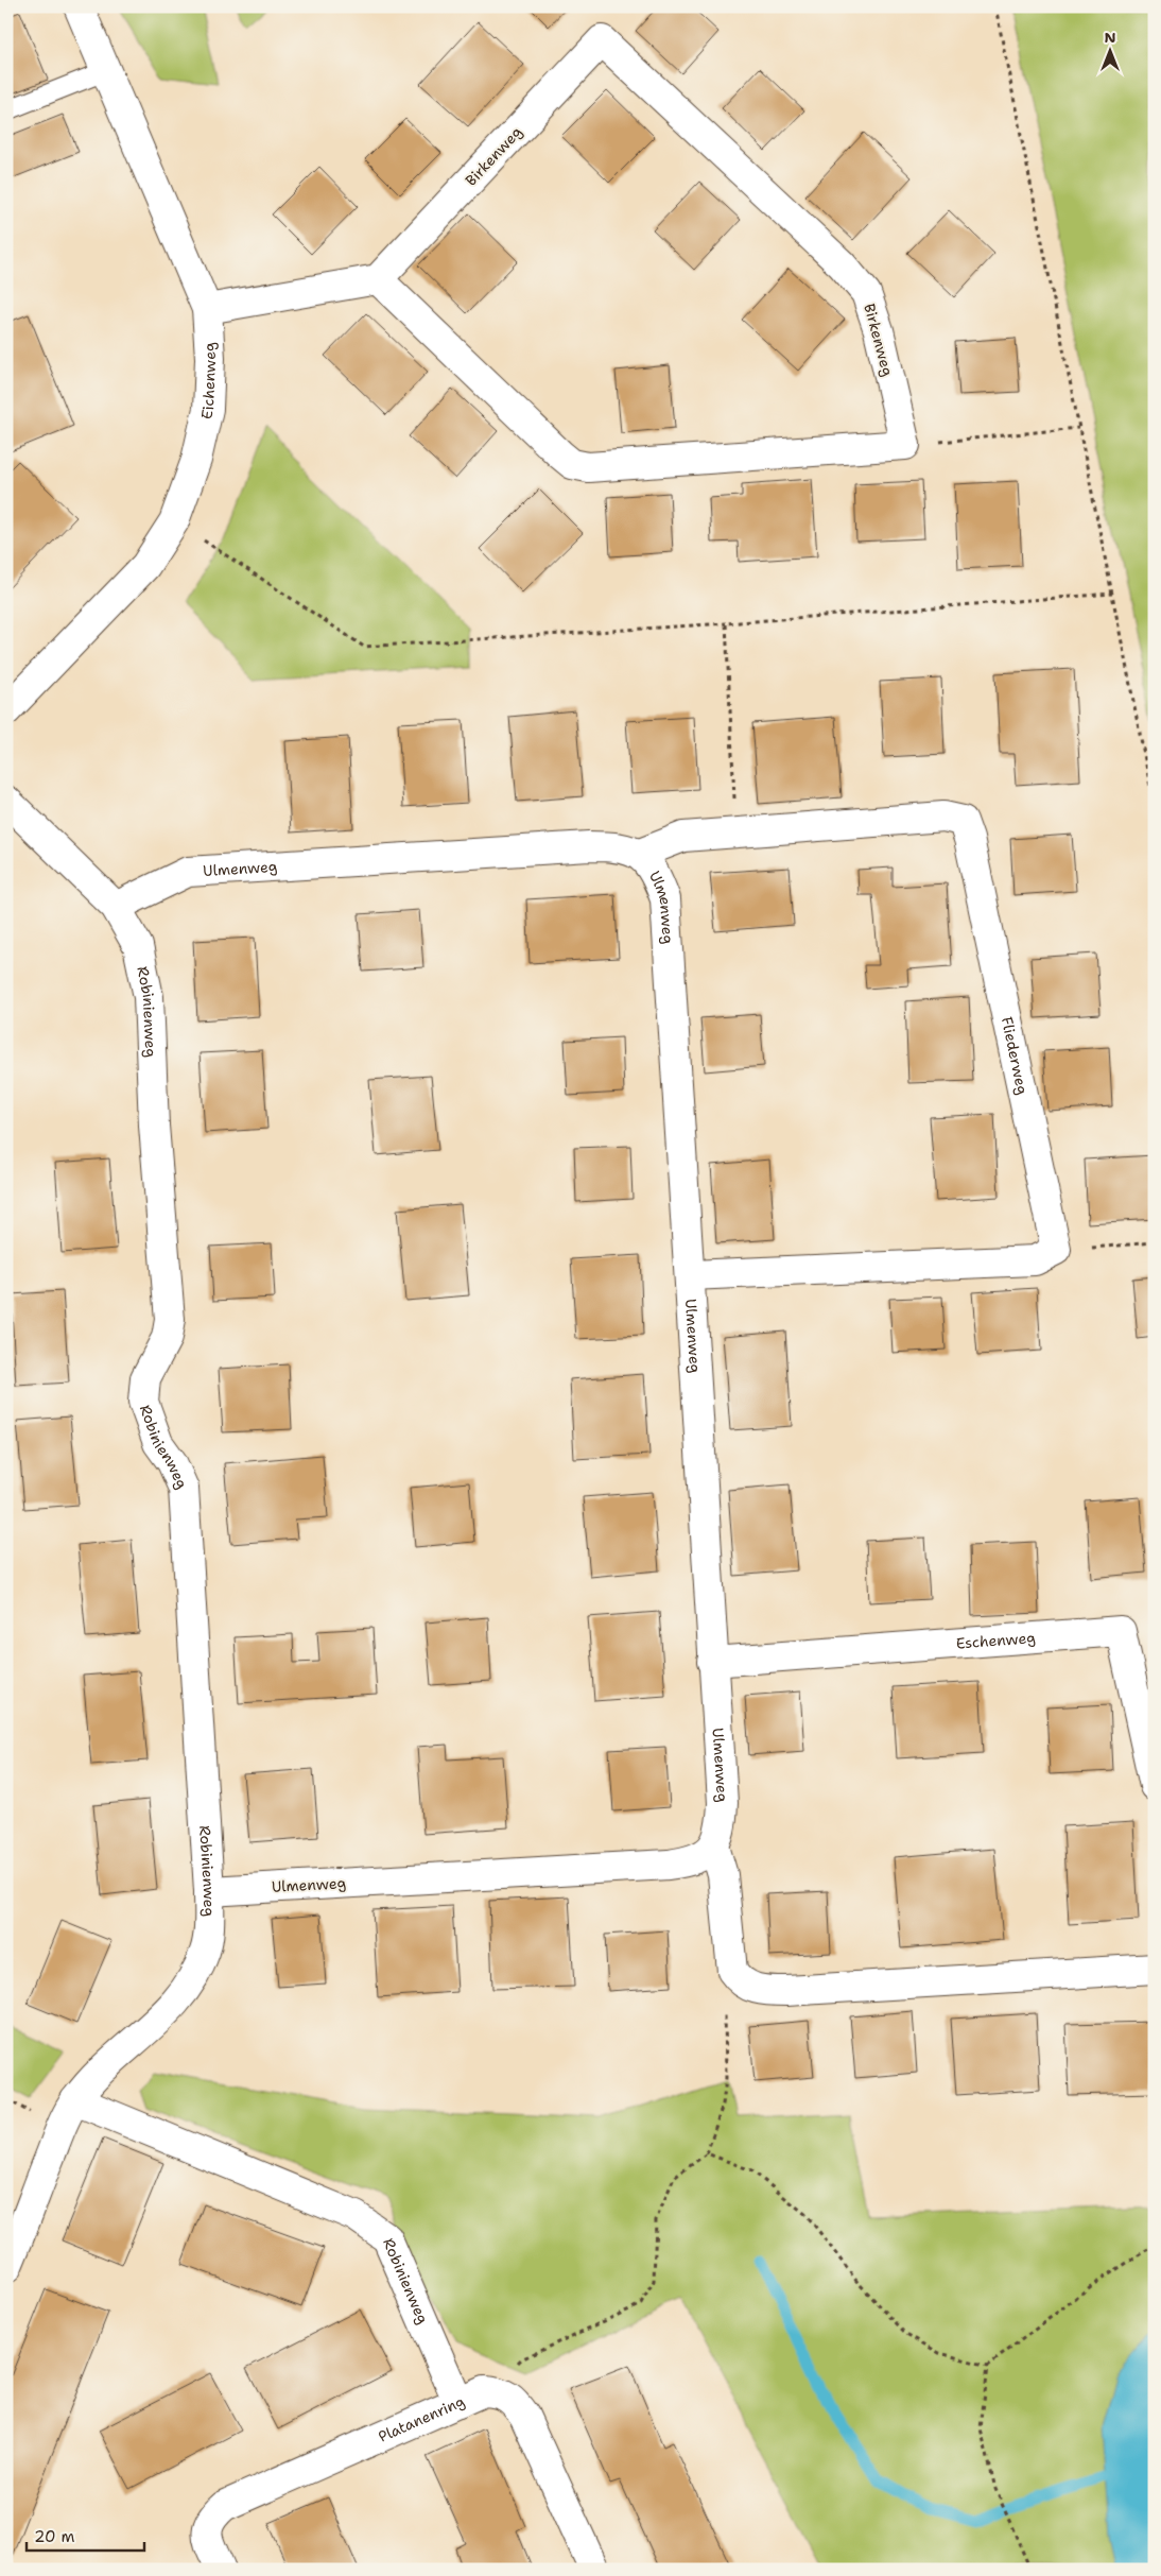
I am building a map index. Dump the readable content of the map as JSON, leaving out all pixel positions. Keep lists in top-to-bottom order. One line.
{"streets":{"street":["Birkenweg","Eichenweg","Ulmenweg","Robinienweg","Fliederweg","Eschenweg","Platanenring"]},"crossings":[["Ulmenweg","Robinienweg"],["Ulmenweg","Fliederweg"],["Ulmenweg","Eschenweg"],["Robinienweg","Platanenring"]],"scale_bar":"20 m","north":"top"}
